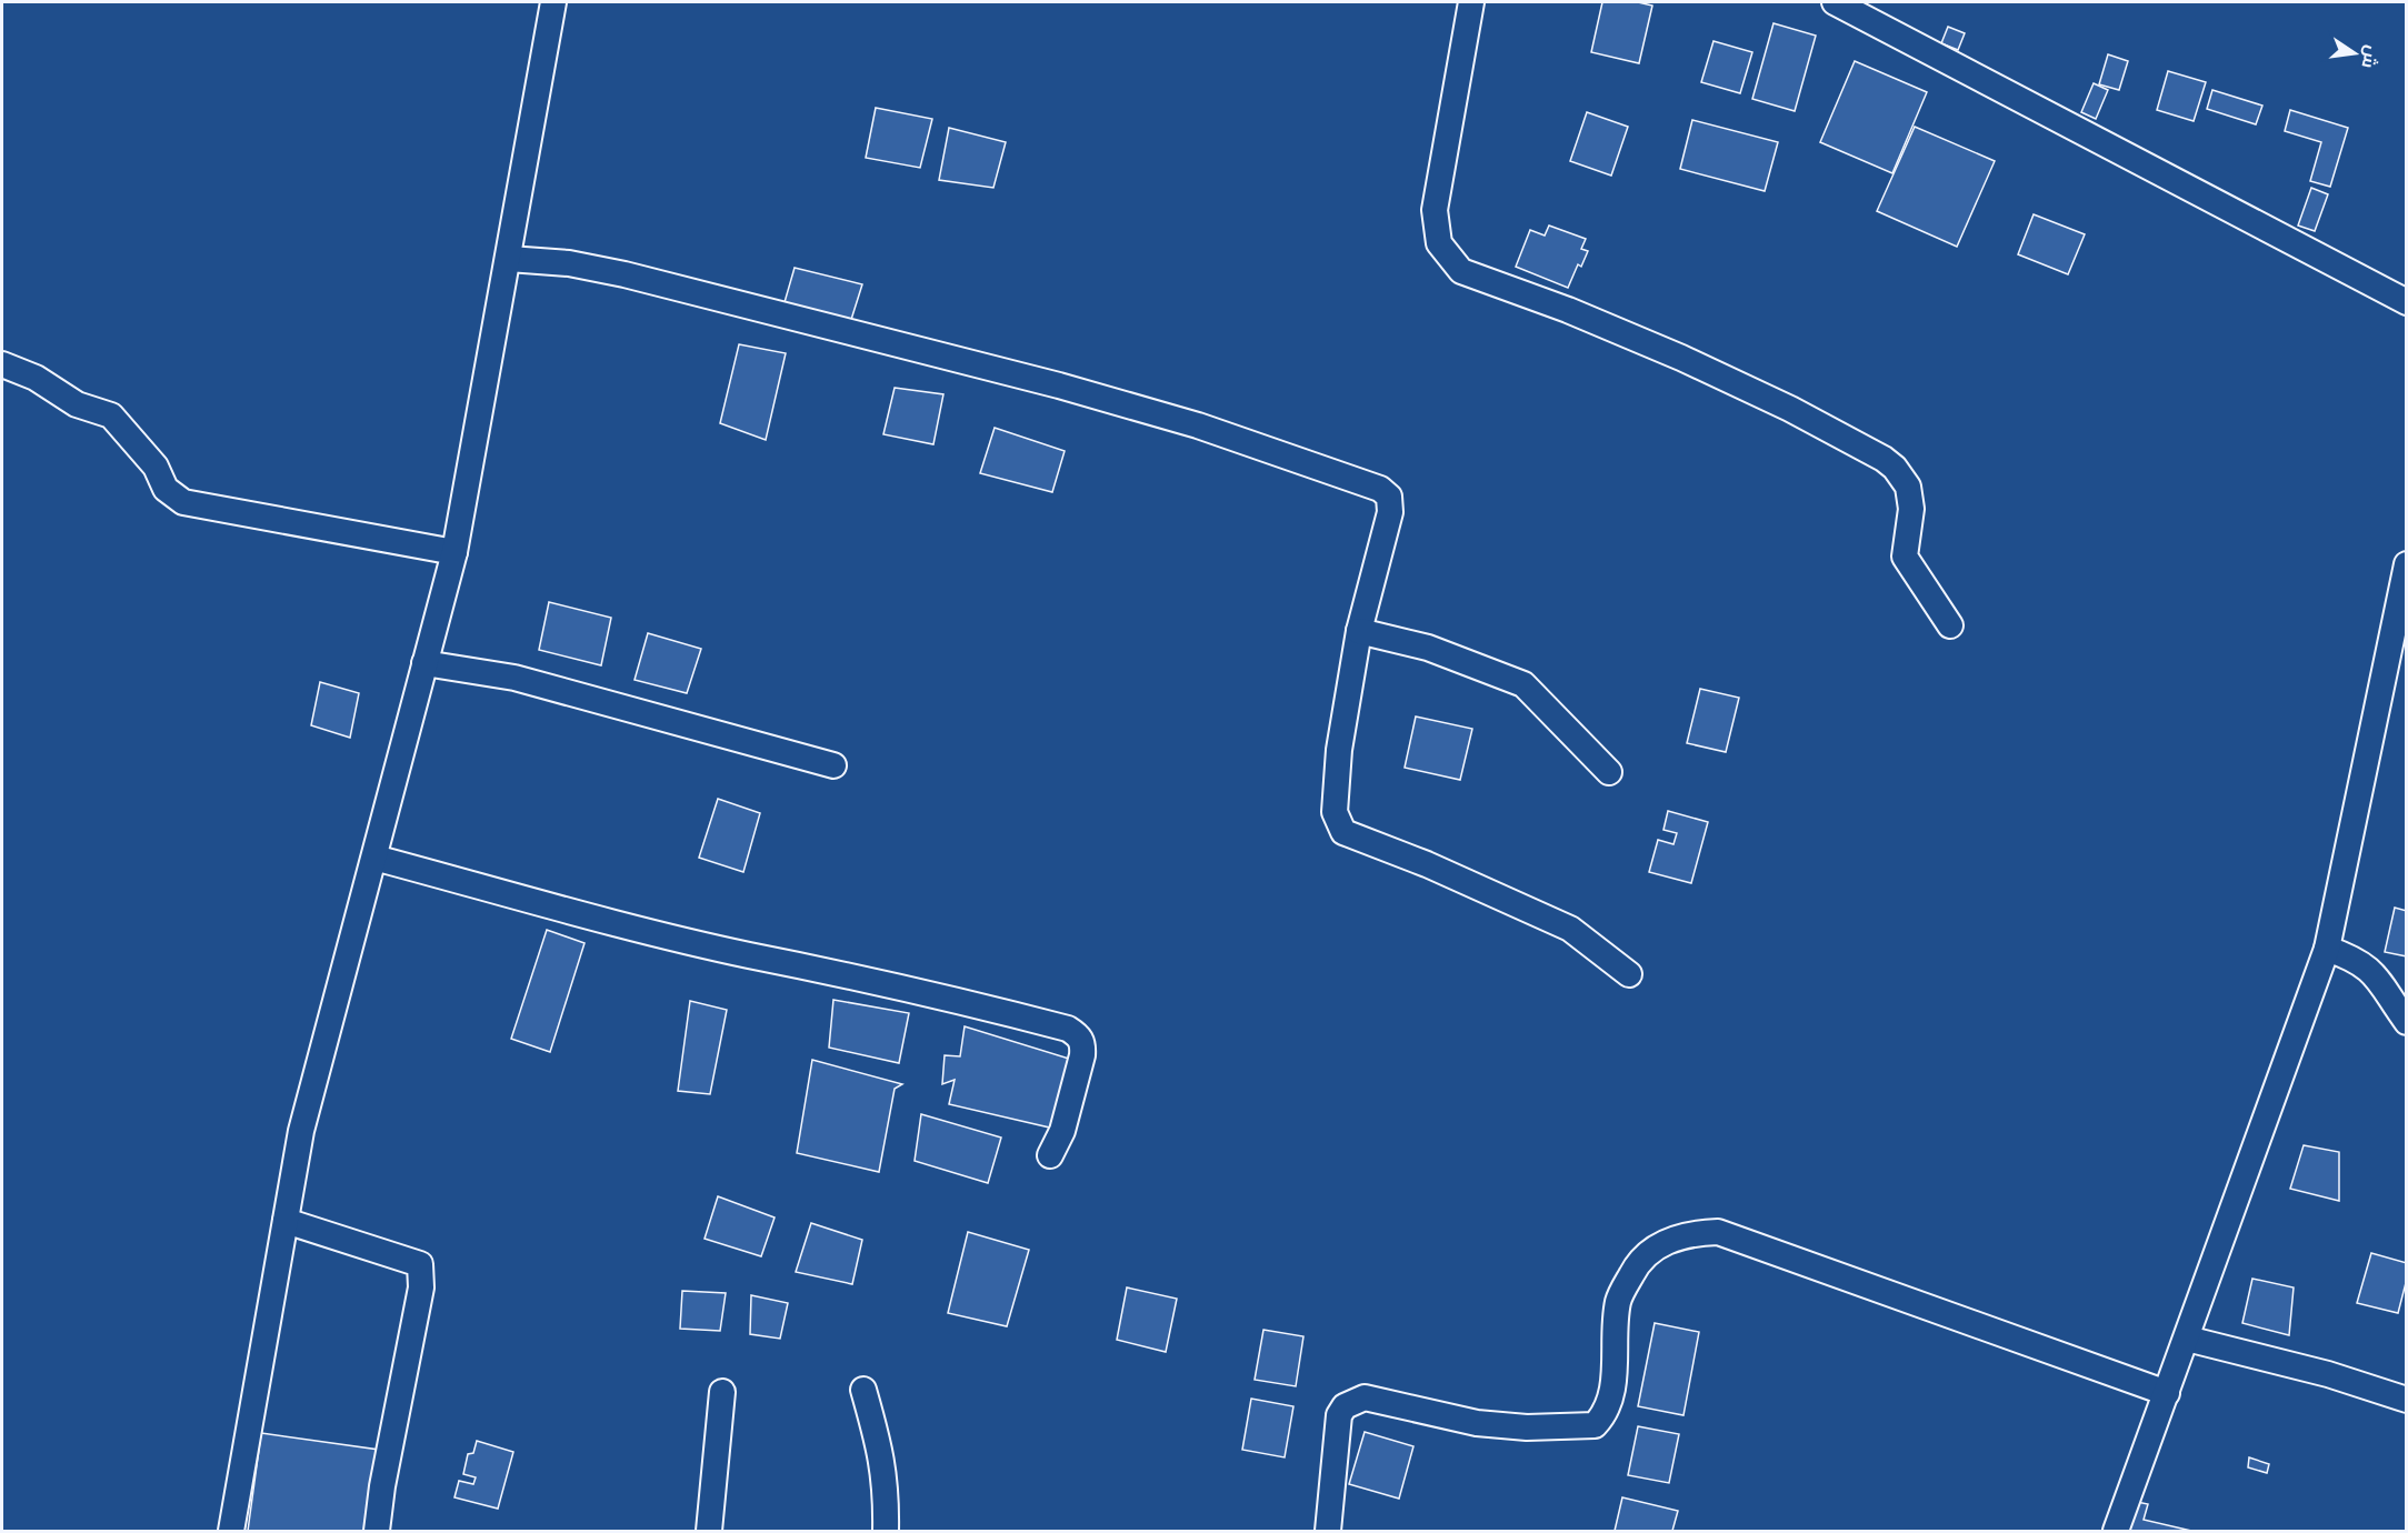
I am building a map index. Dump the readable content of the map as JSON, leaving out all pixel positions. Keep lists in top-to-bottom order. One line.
{"north":"right"}
